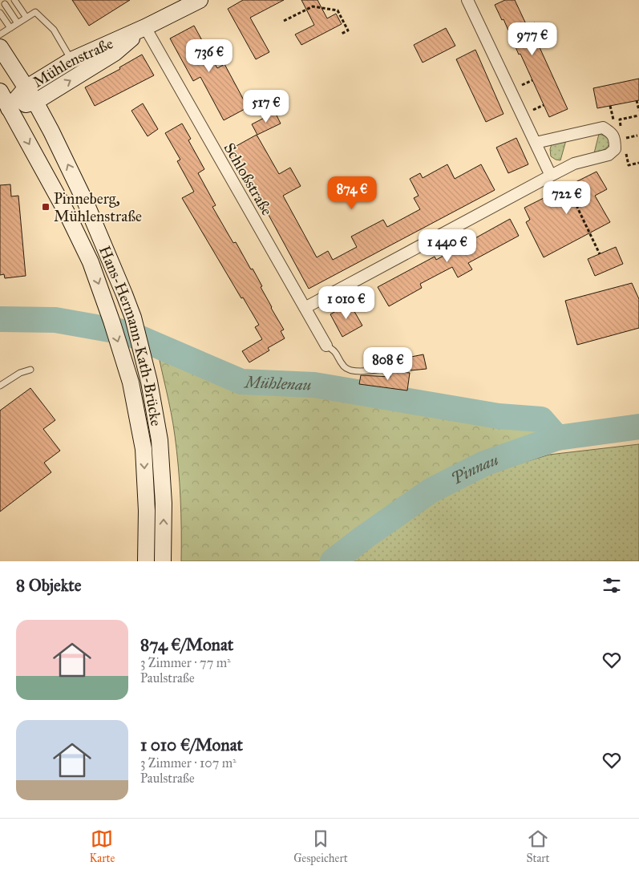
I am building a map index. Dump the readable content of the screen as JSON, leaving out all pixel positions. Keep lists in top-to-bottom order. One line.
{"streets":{"main road":["Mühlenstraße","Hans-Hermann-Kath-Brücke"],"street":["Schloßstraße"]},"crossings":[["Mühlenstraße","Schloßstraße"],["Mühlenstraße","Hans-Hermann-Kath-Brücke"]],"water":["Mühlenau","Pinnau"],"places":{"transit":["Pinneberg, Mühlenstraße"]},"page":{"price":["977 €","736 €","517 €","874 €","722 €","1 440 €","1 010 €","808 €"],"heading":"8 Objekte","list":[{"name":"874 €/Monat","note":"3 Zimmer · 77 m² · Paulstraße"},{"name":"1 010 €/Monat","note":"3 Zimmer · 107 m² · Paulstraße"}],"tabs":["Karte","Gespeichert","Start"]}}
